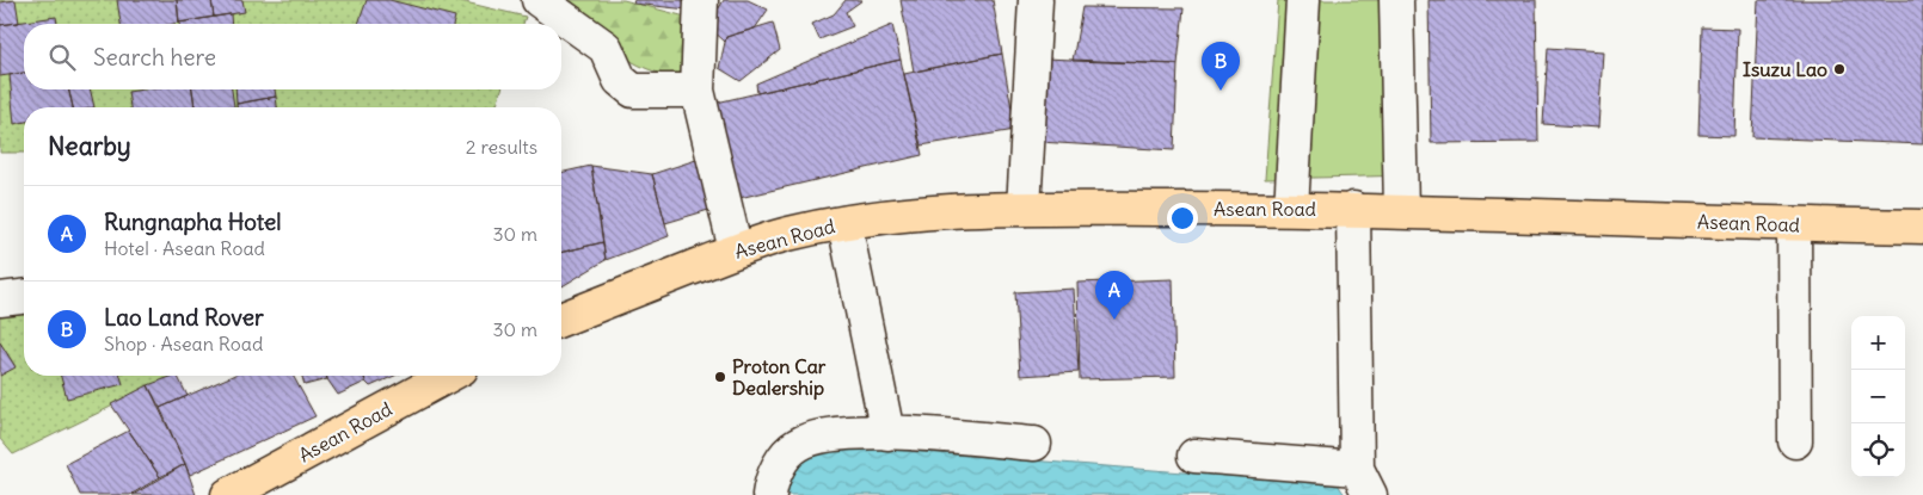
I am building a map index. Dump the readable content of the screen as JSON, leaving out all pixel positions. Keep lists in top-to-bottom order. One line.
{"streets":{"main road":["Asean Road"]},"places":["Isuzu Lao","Proton Car Dealership"],"page":{"search":"Search here","pins":["B","A"],"heading":["Nearby","2 results"],"list":[{"mark":"A","name":"Rungnapha Hotel","note":"Hotel · Asean Road","value":"30 m"},{"mark":"B","name":"Lao Land Rover","note":"Shop · Asean Road","value":"30 m"}],"map_buttons":["+","−"]}}
